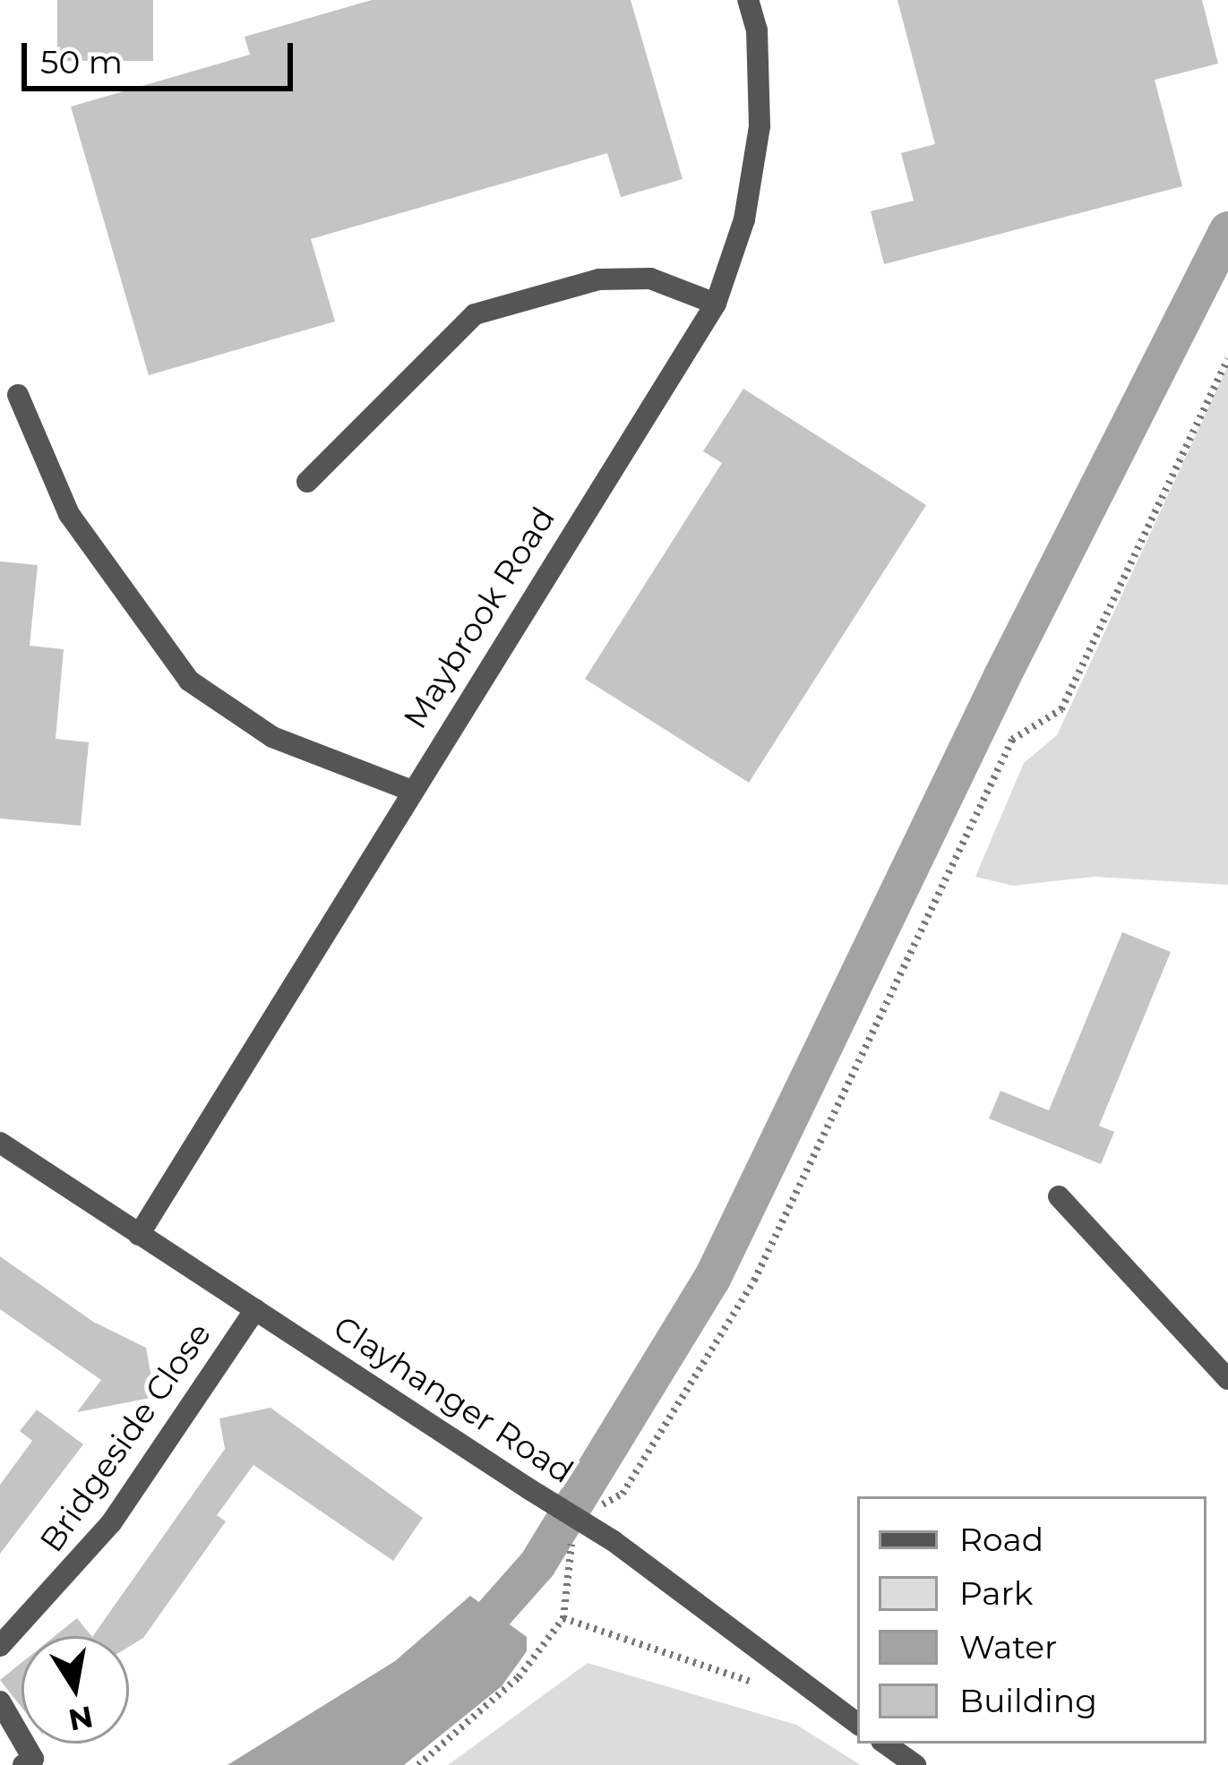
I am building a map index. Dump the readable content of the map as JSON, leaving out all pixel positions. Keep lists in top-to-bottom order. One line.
{"streets":{"street":["Maybrook Road","Clayhanger Road","Bridgeside Close"]},"crossings":[["Maybrook Road","Clayhanger Road"],["Clayhanger Road","Bridgeside Close"]],"legend":["Road","Park","Water","Building"],"scale_bar":"50 m","north":"bottom"}
